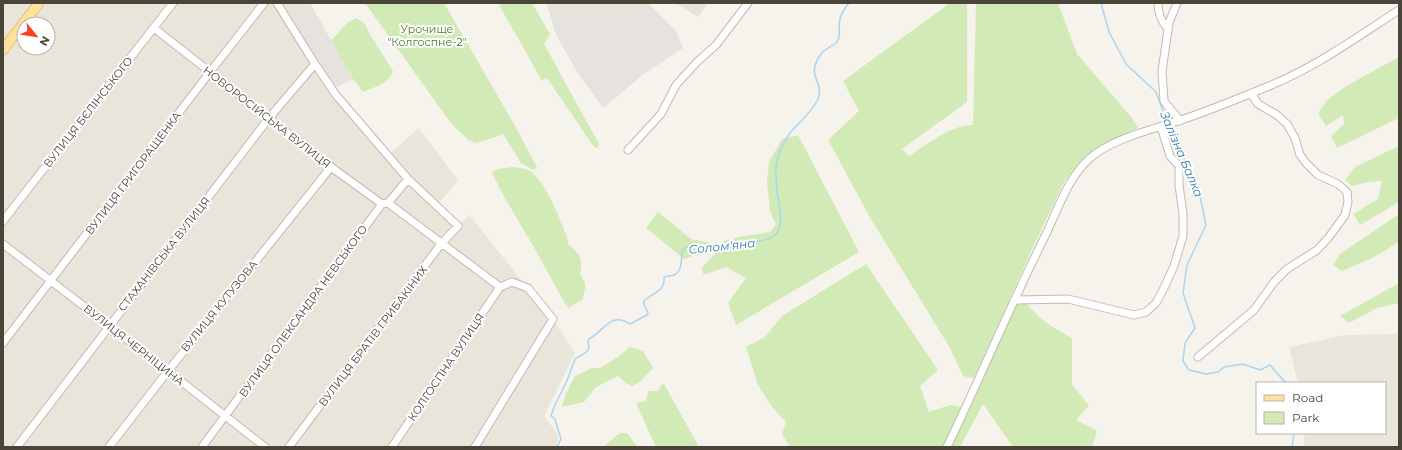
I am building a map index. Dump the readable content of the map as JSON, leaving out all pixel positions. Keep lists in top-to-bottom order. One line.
{"streets":{"street":["ВУЛИЦЯ БЄЛІНСЬКОГО","НОВОРОСІЙСЬКА ВУЛИЦЯ","ВУЛИЦЯ ГРИГОРАЩЕНКА","СТАХАНІВСЬКА ВУЛИЦЯ","ВУЛИЦЯ КУТУЗОВА","ВУЛИЦЯ ОЛЕКСАНДРА НЕВСЬКОГО","ВУЛИЦЯ БРАТІВ ГРИБАКІНИХ","ВУЛИЦЯ ЧЕРНІЦИНА","КОЛГОСПНА ВУЛИЦЯ"]},"crossings":[["ВУЛИЦЯ БЄЛІНСЬКОГО","НОВОРОСІЙСЬКА ВУЛИЦЯ"],["НОВОРОСІЙСЬКА ВУЛИЦЯ","ВУЛИЦЯ ГРИГОРАЩЕНКА"],["НОВОРОСІЙСЬКА ВУЛИЦЯ","СТАХАНІВСЬКА ВУЛИЦЯ"],["НОВОРОСІЙСЬКА ВУЛИЦЯ","ВУЛИЦЯ КУТУЗОВА"],["НОВОРОСІЙСЬКА ВУЛИЦЯ","ВУЛИЦЯ ОЛЕКСАНДРА НЕВСЬКОГО"],["НОВОРОСІЙСЬКА ВУЛИЦЯ","ВУЛИЦЯ БРАТІВ ГРИБАКІНИХ"],["НОВОРОСІЙСЬКА ВУЛИЦЯ","КОЛГОСПНА ВУЛИЦЯ"],["ВУЛИЦЯ ГРИГОРАЩЕНКА","ВУЛИЦЯ ЧЕРНІЦИНА"],["СТАХАНІВСЬКА ВУЛИЦЯ","ВУЛИЦЯ ЧЕРНІЦИНА"],["ВУЛИЦЯ КУТУЗОВА","ВУЛИЦЯ ЧЕРНІЦИНА"],["ВУЛИЦЯ ОЛЕКСАНДРА НЕВСЬКОГО","ВУЛИЦЯ БРАТІВ ГРИБАКІНИХ"],["ВУЛИЦЯ ОЛЕКСАНДРА НЕВСЬКОГО","ВУЛИЦЯ ЧЕРНІЦИНА"]],"water":["Залізна Балка","Солом'яна"],"parks":["Урочище \"Колгоспне-2\""],"legend":["Road","Park"],"north":"bottom right"}
